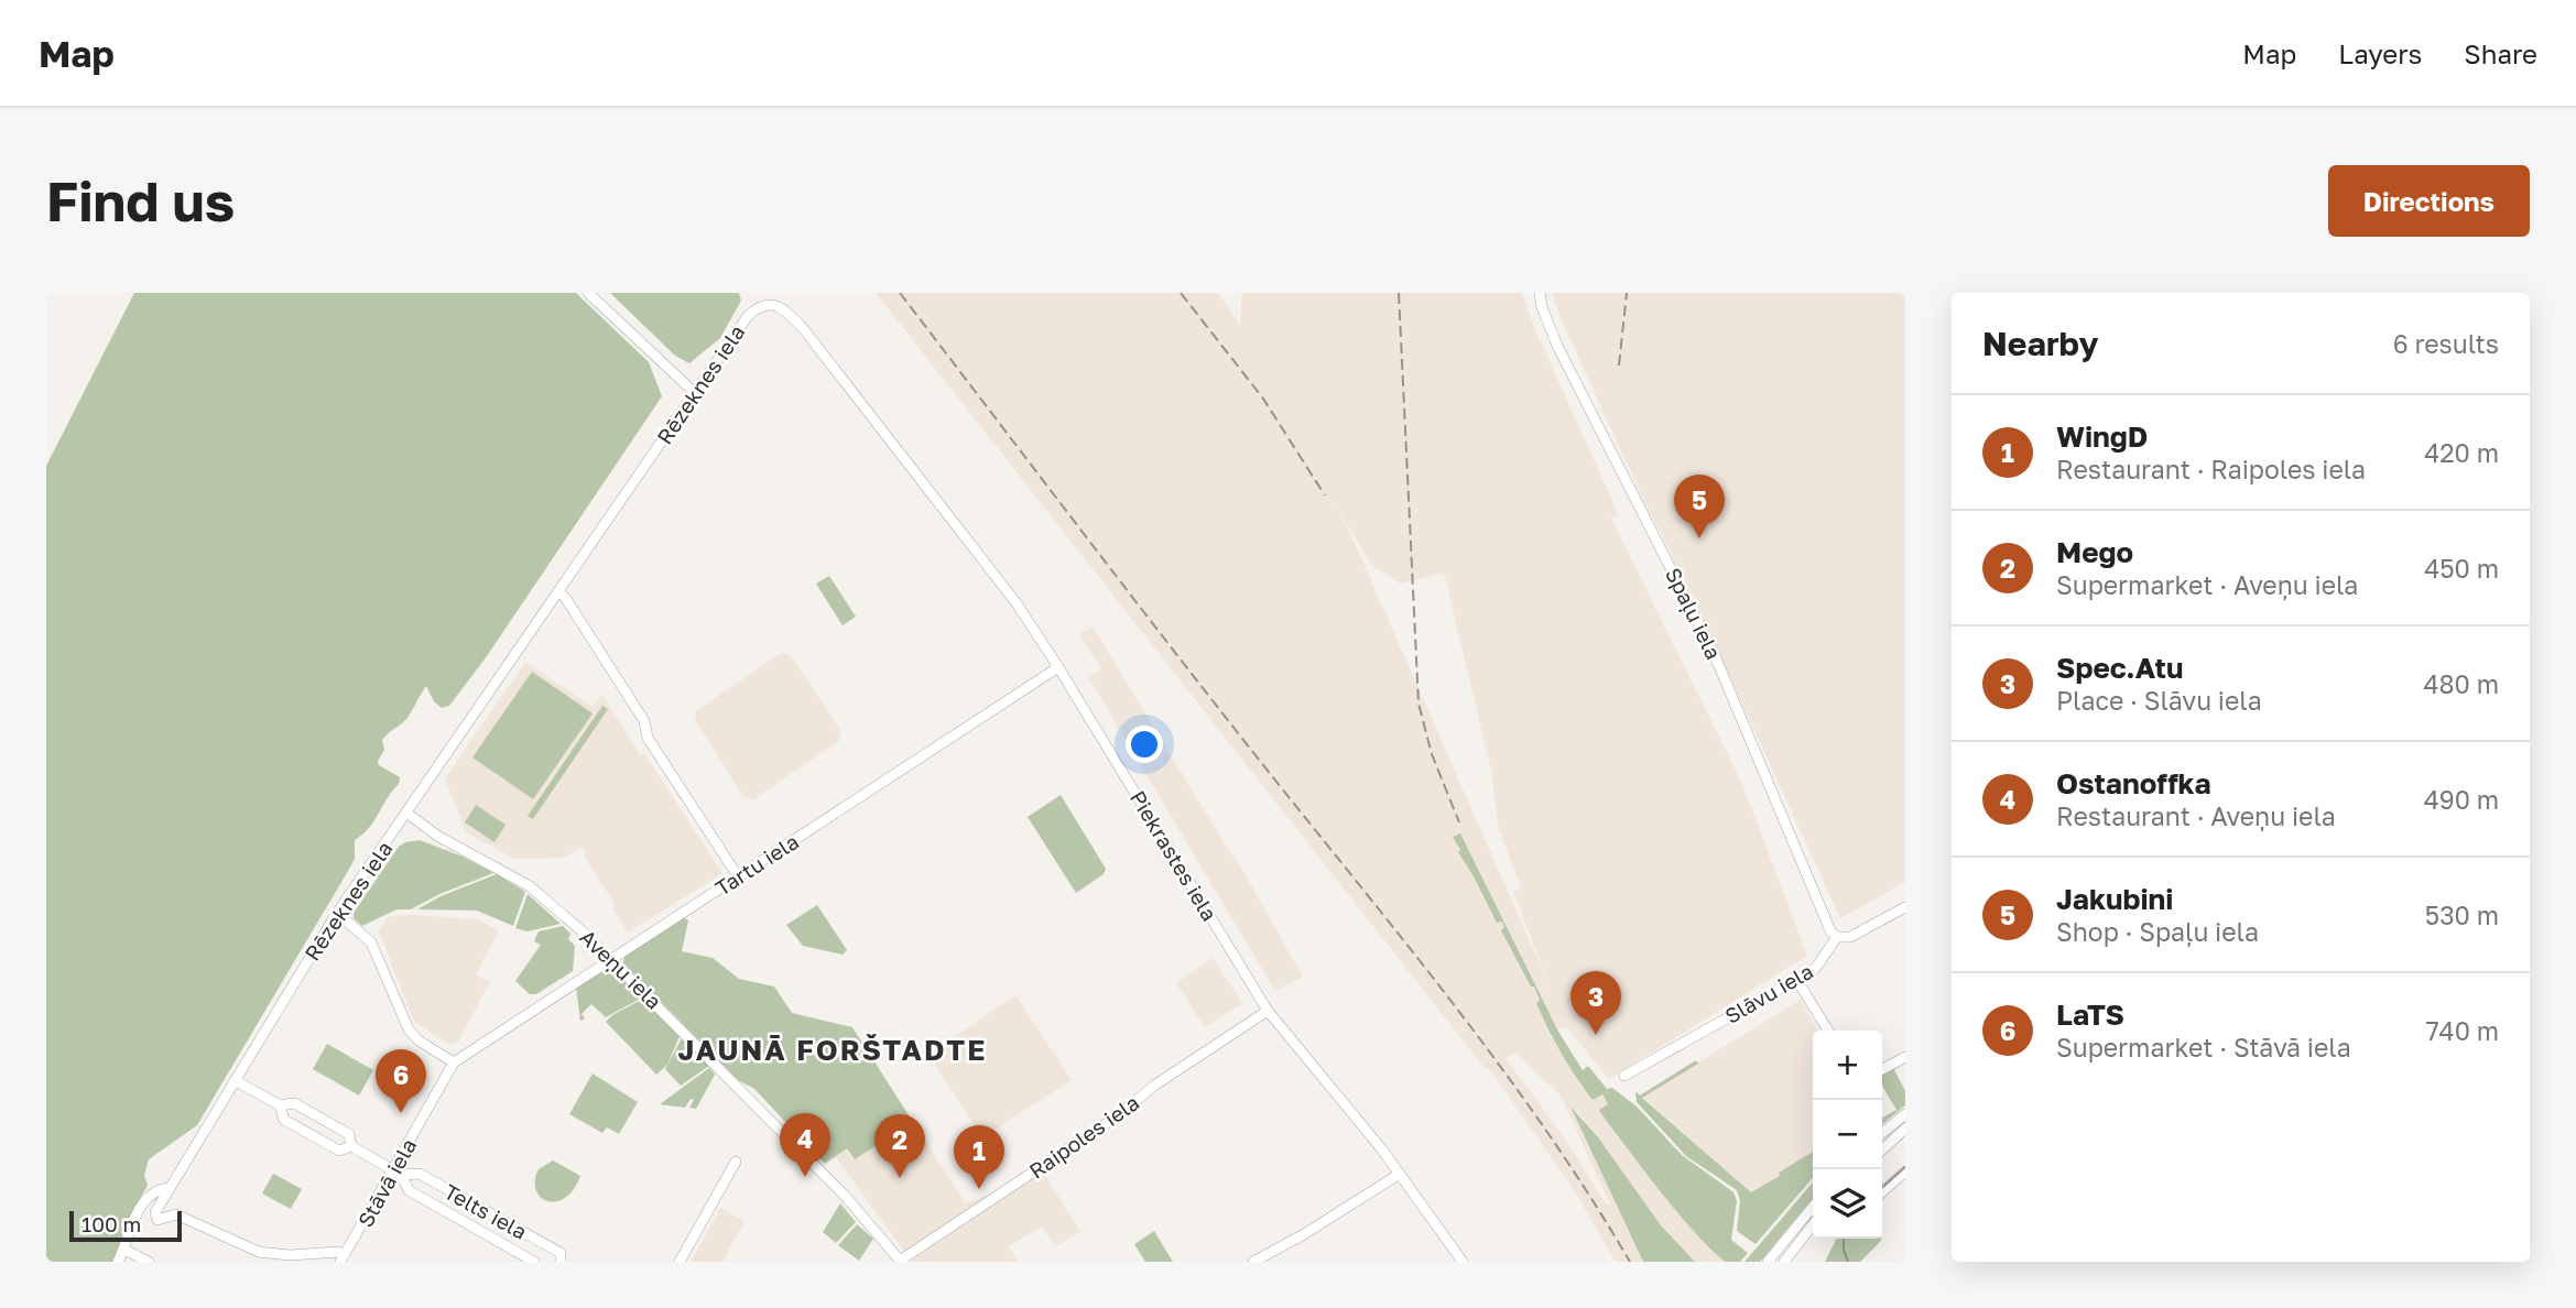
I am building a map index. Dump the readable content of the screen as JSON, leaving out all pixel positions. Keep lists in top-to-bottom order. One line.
{"streets":{"street":["Rēzeknes iela","Spaļu iela","Piekrastes iela","Tartu iela","Aveņu iela","Slāvu iela","Raipoles iela","Stāvā iela","Telts iela"]},"crossings":[["Rēzeknes iela","Piekrastes iela"],["Rēzeknes iela","Aveņu iela"],["Rēzeknes iela","Stāvā iela"],["Rēzeknes iela","Telts iela"],["Spaļu iela","Slāvu iela"],["Piekrastes iela","Tartu iela"],["Piekrastes iela","Raipoles iela"],["Tartu iela","Aveņu iela"],["Tartu iela","Stāvā iela"],["Aveņu iela","Raipoles iela"],["Stāvā iela","Telts iela"]],"districts":["JAUNĀ FORŠTADTE"],"scale_bar":"100 m","page":{"header":"Map","nav":["Map","Layers","Share"],"buttons":"Directions","title":"Find us","heading":["Nearby","6 results"],"list":[{"mark":"1","name":"WingD","note":"Restaurant · Raipoles iela","value":"420 m"},{"mark":"2","name":"Mego","note":"Supermarket · Aveņu iela","value":"450 m"},{"mark":"3","name":"Spec.Atu","note":"Place · Slāvu iela","value":"480 m"},{"mark":"4","name":"Ostanoffka","note":"Restaurant · Aveņu iela","value":"490 m"},{"mark":"5","name":"Jakubini","note":"Shop · Spaļu iela","value":"530 m"},{"mark":"6","name":"LaTS","note":"Supermarket · Stāvā iela","value":"740 m"}],"pins":["5","3","6","4","2","1"],"map_buttons":["+","−"],"scale":"100 m"}}
